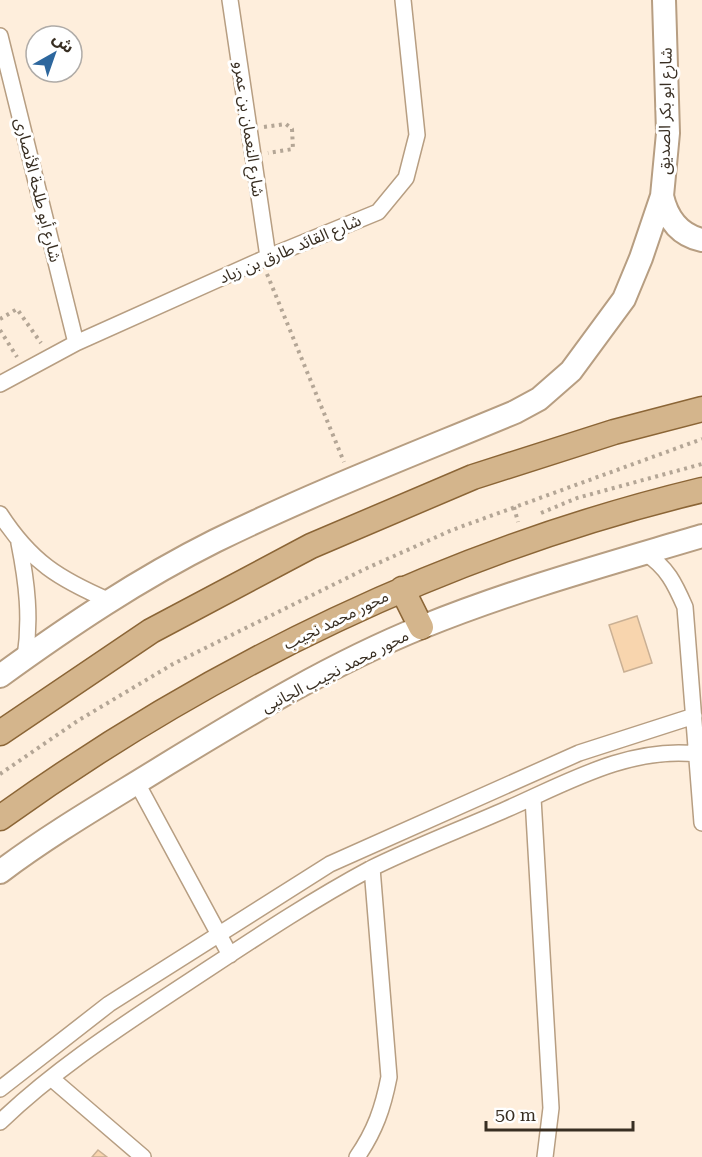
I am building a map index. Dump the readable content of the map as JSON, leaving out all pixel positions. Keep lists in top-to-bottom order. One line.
{"streets":{"main road":["محور محمد نجيب"],"street":["شارع ابو بكر الصديق","شارع النعمان بن عمرو","شارع أبو طلحة الأنصارى","شارع القائد طارق بن زياد","محور محمد نجيب الجانبى"]},"crossings":[["شارع النعمان بن عمرو","شارع القائد طارق بن زياد"],["شارع أبو طلحة الأنصارى","شارع القائد طارق بن زياد"]],"scale_bar":"50 m","north":"top right"}
